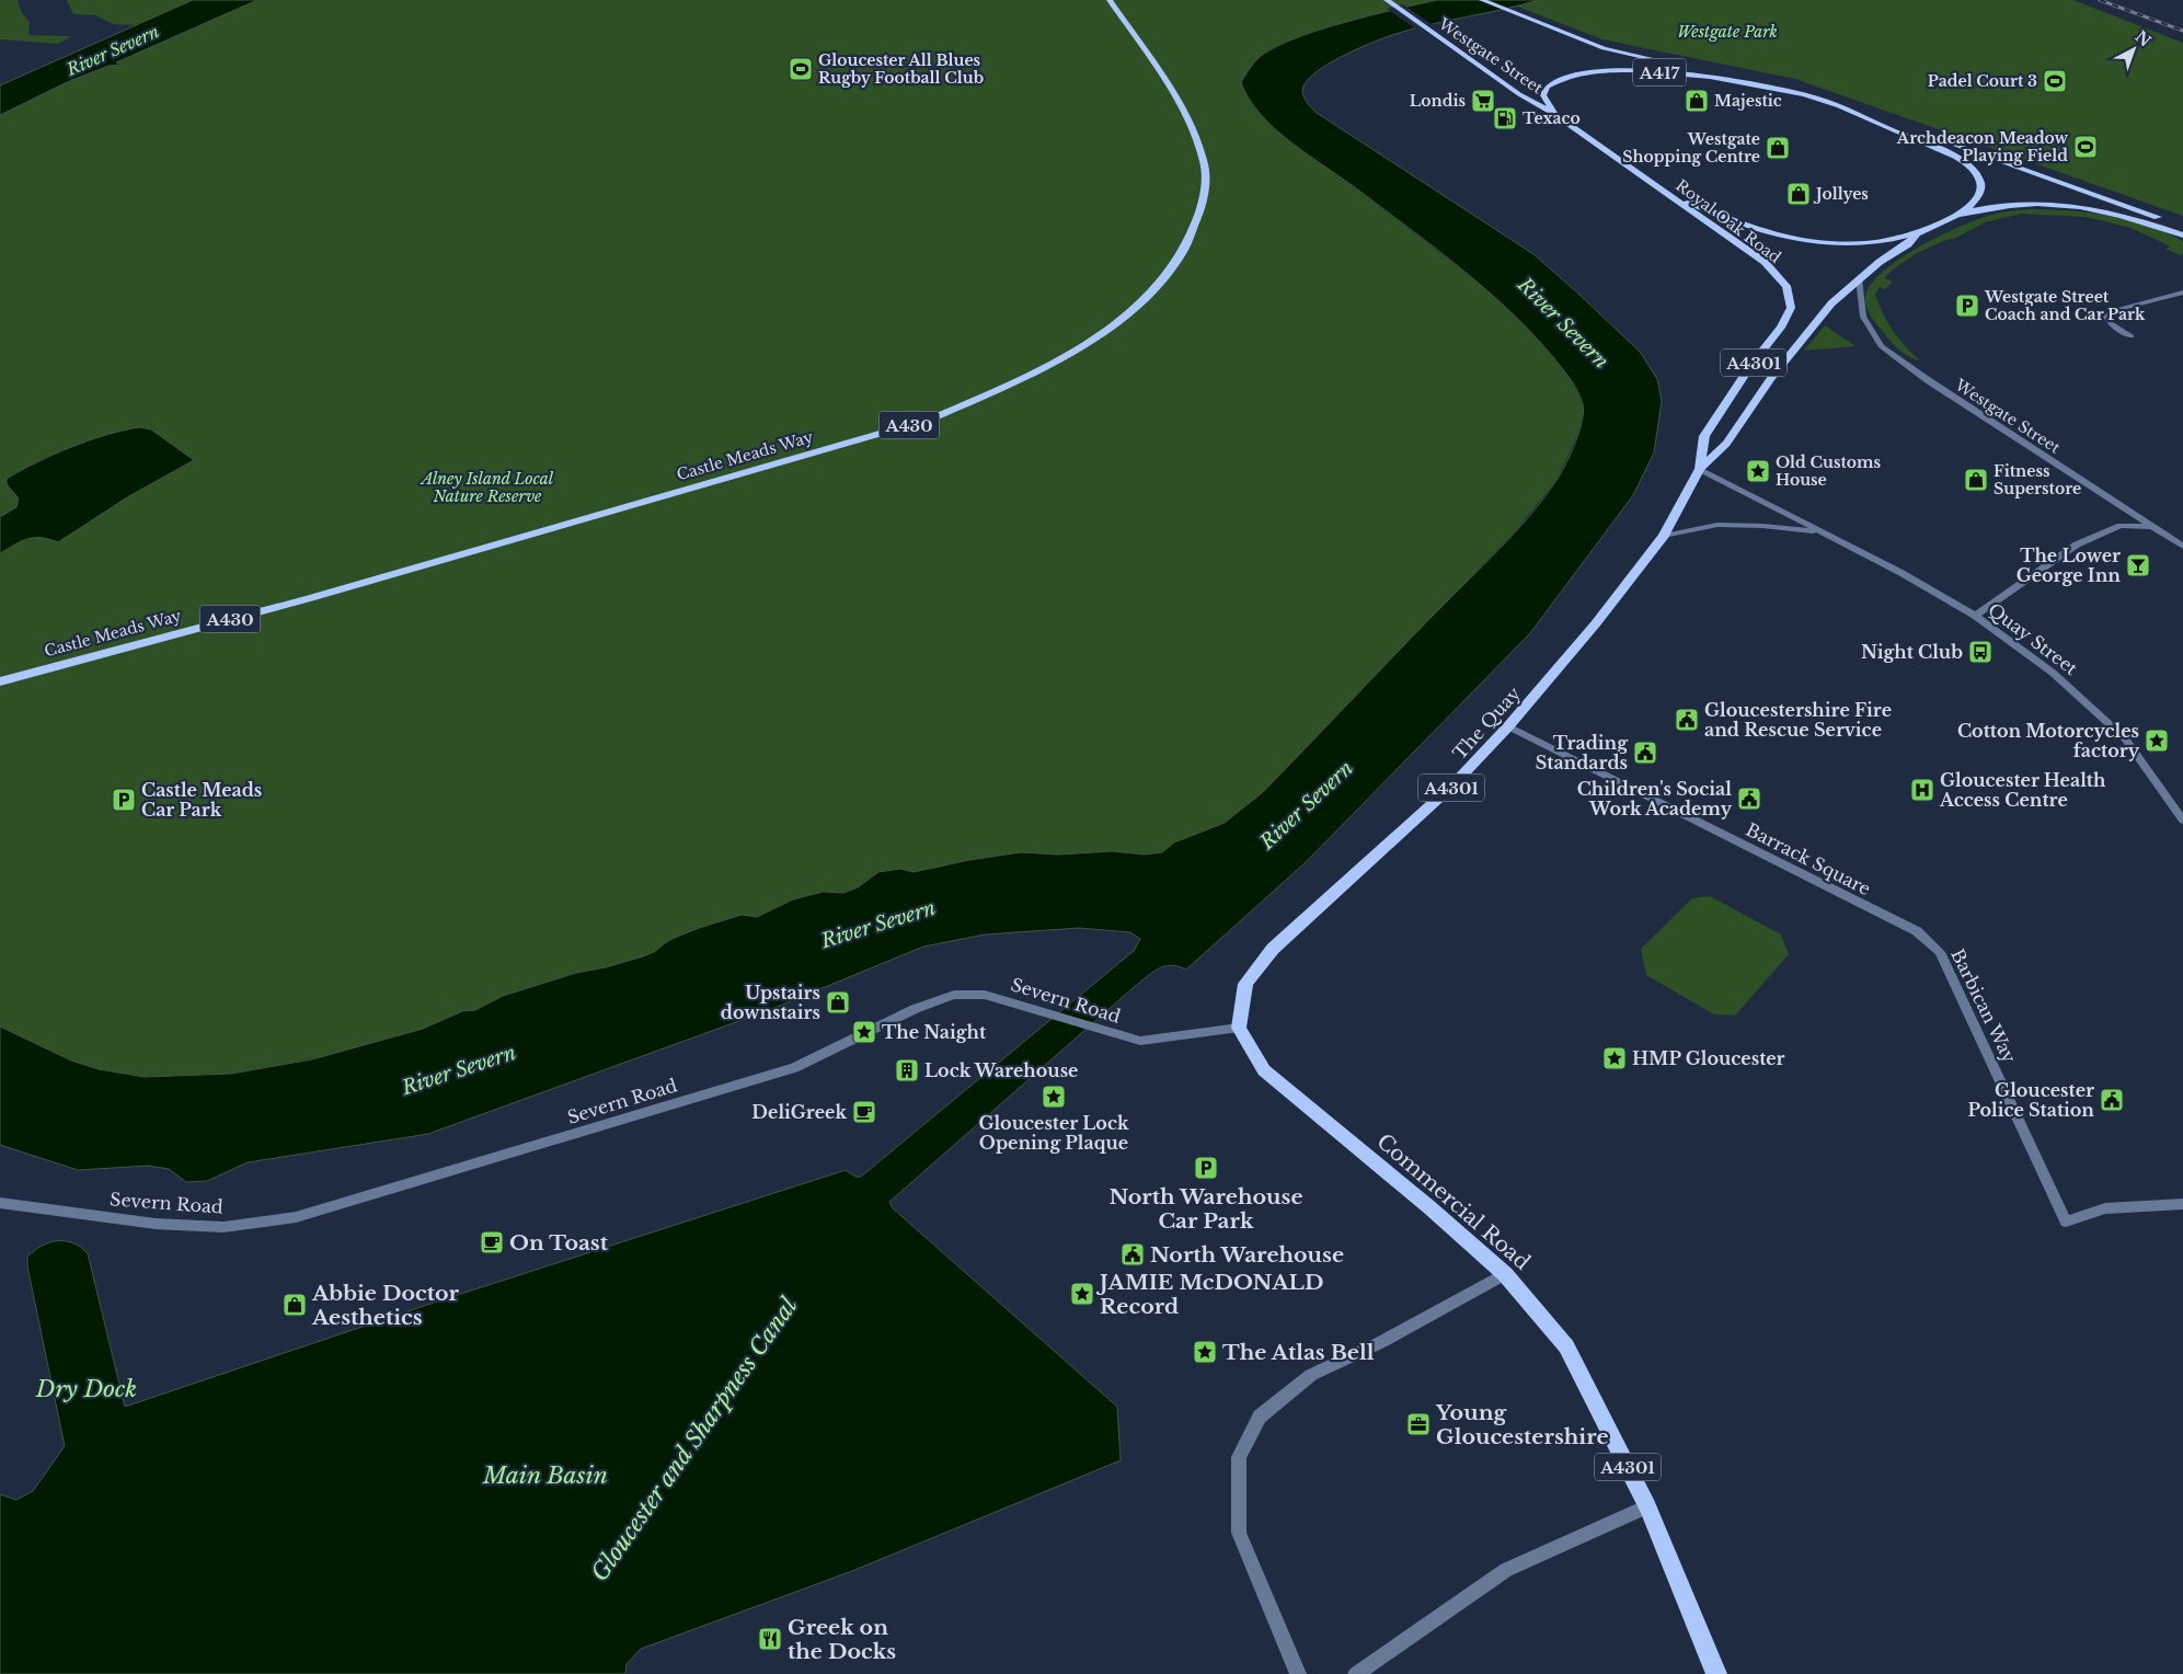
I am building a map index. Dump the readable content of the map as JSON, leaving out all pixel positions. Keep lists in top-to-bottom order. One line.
{"streets":{"main road":["Westgate Street","A417","Royal Oak Road","A4301","A430","Castle Meads Way","The Quay","Commercial Road"],"street":["Quay Street","Barrack Square","Severn Road","Barbican Way"]},"crossings":[["Westgate Street","A417"],["Westgate Street","The Quay"],["A417","Royal Oak Road"],["Royal Oak Road","The Quay"],["Quay Street","The Quay"],["The Quay","Barrack Square"],["The Quay","Severn Road"],["The Quay","Commercial Road"],["Barrack Square","Barbican Way"],["Severn Road","Commercial Road"]],"water":["River Severn","Dry Dock","Gloucester and Sharpness Canal","Main Basin"],"parks":["Westgate Park","Alney Island Local Nature Reserve"],"places":{"sports":["Gloucester All Blues Rugby Football Club","Padel Court 3","Archdeacon Meadow Playing Field"],"supermarket":["Londis"],"shop":["Majestic","Westgate Shopping Centre","Jollyes","Fitness Superstore","Upstairs downstairs","Abbie Doctor Aesthetics"],"fuel station":["Texaco"],"parking":["Westgate Street Coach and Car Park","Castle Meads Car Park","North Warehouse Car Park"],"place":["Old Customs House","Cotton Motorcycles factory","The Naight","HMP Gloucester","Gloucester Lock Opening Plaque","JAMIE McDONALD Record","The Atlas Bell"],"bar":["The Lower George Inn"],"bus stop":["Night Club"],"public building":["Gloucestershire Fire and Rescue Service","Trading Standards","Children's Social Work Academy","Gloucester Police Station","North Warehouse"],"hospital":["Gloucester Health Access Centre"],"building":["Lock Warehouse"],"cafe":["DeliGreek","On Toast"],"office":["Young Gloucestershire"],"restaurant":["Greek on the Docks"]},"north":"top right"}
